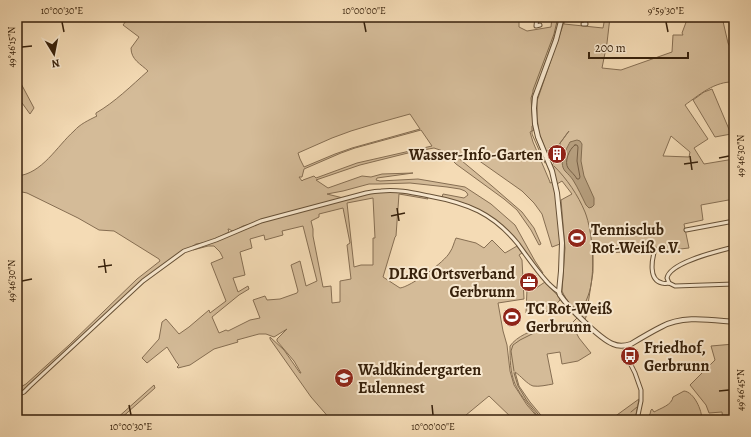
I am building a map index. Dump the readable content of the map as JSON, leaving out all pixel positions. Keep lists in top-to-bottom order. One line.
{"places":{"building":["Wasser-Info-Garten"],"sports":["Tennisclub Rot-Weiß e.V.","TC Rot-Weiß Gerbrunn"],"office":["DLRG Ortsverband Gerbrunn"],"bus stop":["Friedhof, Gerbrunn"],"school or university":["Waldkindergarten Eulennest"]},"scale_bar":"200 m","north":"bottom","coordinates":["10°00'30\"E","10°00'00\"E","9°59'30\"E","49°46'15\"N","49°46'30\"N","49°46'45\"N"]}
